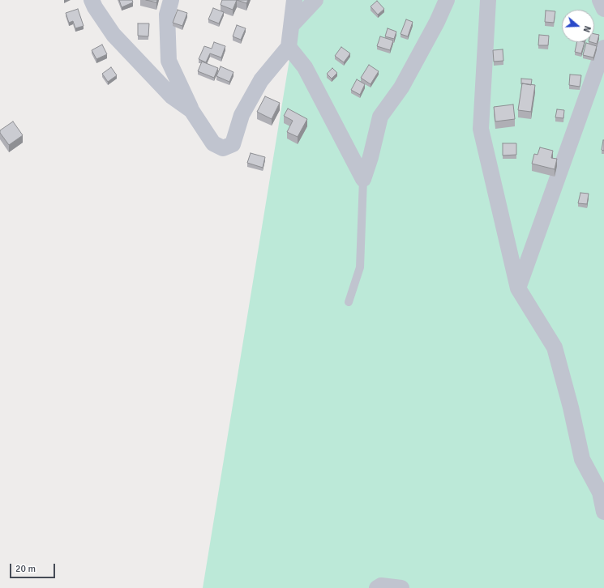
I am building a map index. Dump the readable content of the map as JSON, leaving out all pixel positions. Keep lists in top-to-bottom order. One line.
{"scale_bar":"20 m","north":"right"}
